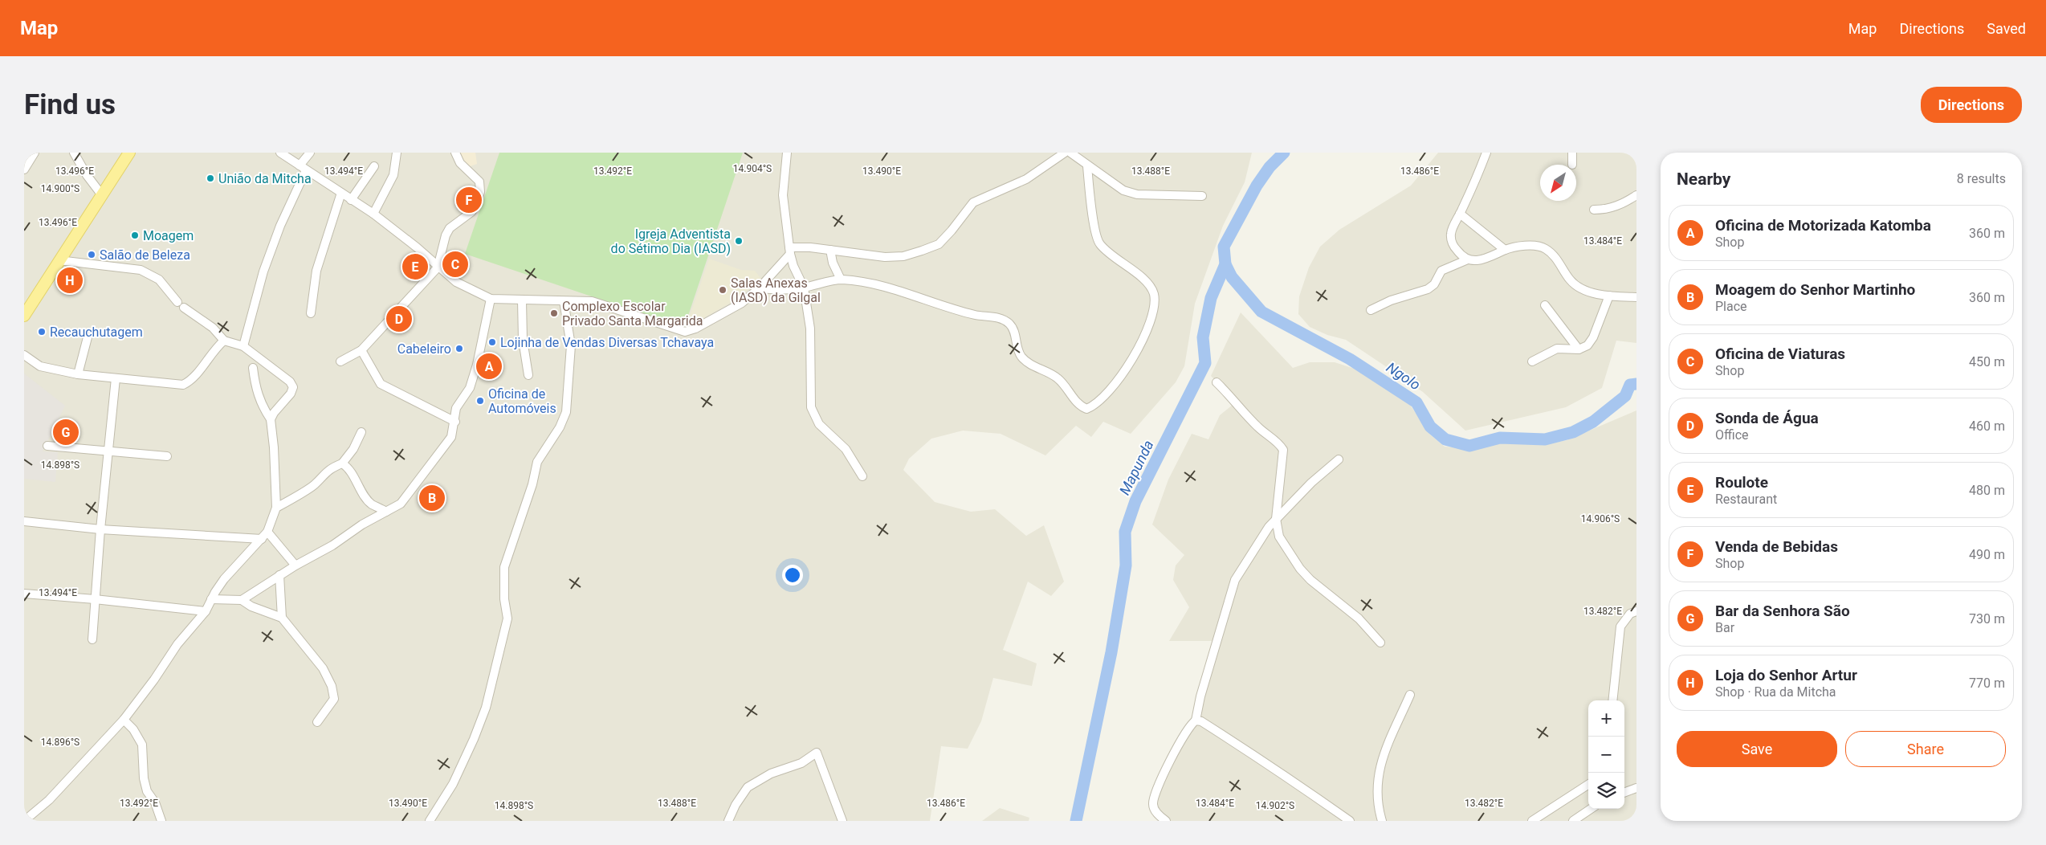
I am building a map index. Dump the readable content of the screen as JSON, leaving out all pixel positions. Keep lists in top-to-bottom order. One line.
{"water":["Ngolo","Mapunda"],"places":["União da Mitcha","Moagem","Igreja Adventista do Sétimo Dia (IASD)","Salão de Beleza","Salas Anexas (IASD) da Gilgal","Complexo Escolar Privado Santa Margarida","Recauchutagem","Lojinha de Vendas Diversas Tchavaya","Cabeleiro","Oficina de Automóveis"],"north":"bottom left","page":{"header":"Map","nav":["Map","Directions","Saved"],"buttons":["Directions",["Save","Share"]],"title":"Find us","heading":["Nearby","8 results"],"pins":["F","C","E","H","D","A","G","B"],"list":[{"mark":"A","name":"Oficina de Motorizada Katomba","note":"Shop","value":"360 m"},{"mark":"B","name":"Moagem do Senhor Martinho","note":"Place","value":"360 m"},{"mark":"C","name":"Oficina de Viaturas","note":"Shop","value":"450 m"},{"mark":"D","name":"Sonda de Água","note":"Office","value":"460 m"},{"mark":"E","name":"Roulote","note":"Restaurant","value":"480 m"},{"mark":"F","name":"Venda de Bebidas","note":"Shop","value":"490 m"},{"mark":"G","name":"Bar da Senhora São","note":"Bar","value":"730 m"},{"mark":"H","name":"Loja do Senhor Artur","note":"Shop · Rua da Mitcha","value":"770 m"}],"map_buttons":["+","−"]},"coordinates":["14.904°S","13.494°E","13.490°E","13.488°E","13.496°E","13.492°E","13.486°E","14.900°S","13.484°E","14.898°S","14.906°S","13.482°E","14.896°S","14.902°S"]}
